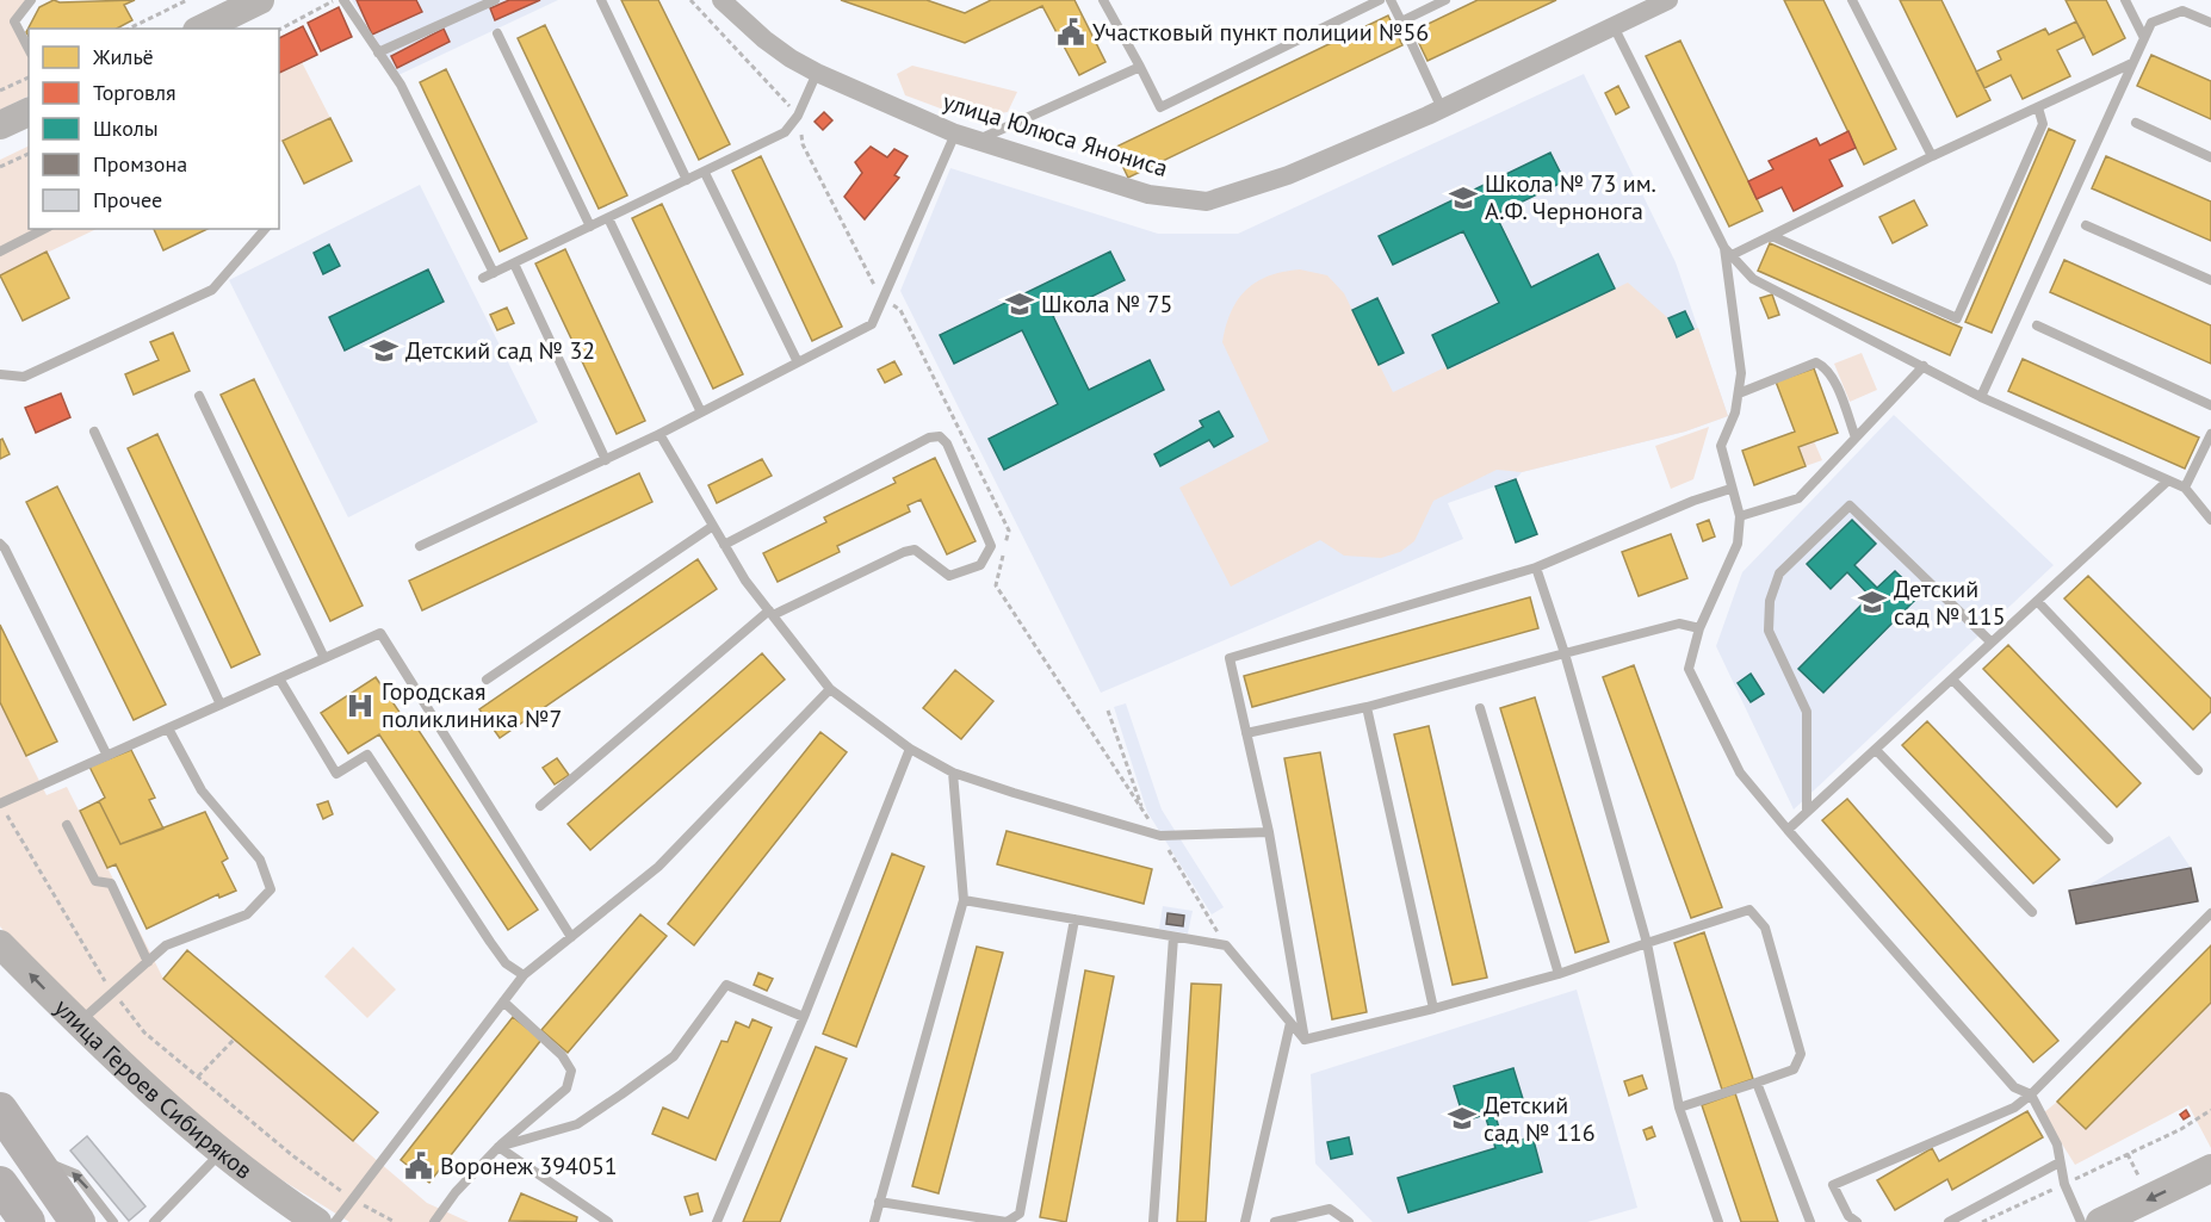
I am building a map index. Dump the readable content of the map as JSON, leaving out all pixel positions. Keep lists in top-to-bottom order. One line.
{"streets":{"street":["улица Юлюса Янониса","улица Героев Сибиряков"]},"places":{"public building":["Участковый пункт полиции №56","Воронеж 394051"],"school or university":["Школа № 73 им. А.Ф. Чернонога","Школа № 75","Детский сад № 32","Детский сад № 115","Детский сад № 116"],"hospital":["Городская поликлиника №7"]},"legend":["Жильё","Торговля","Школы","Промзона","Прочее"]}
